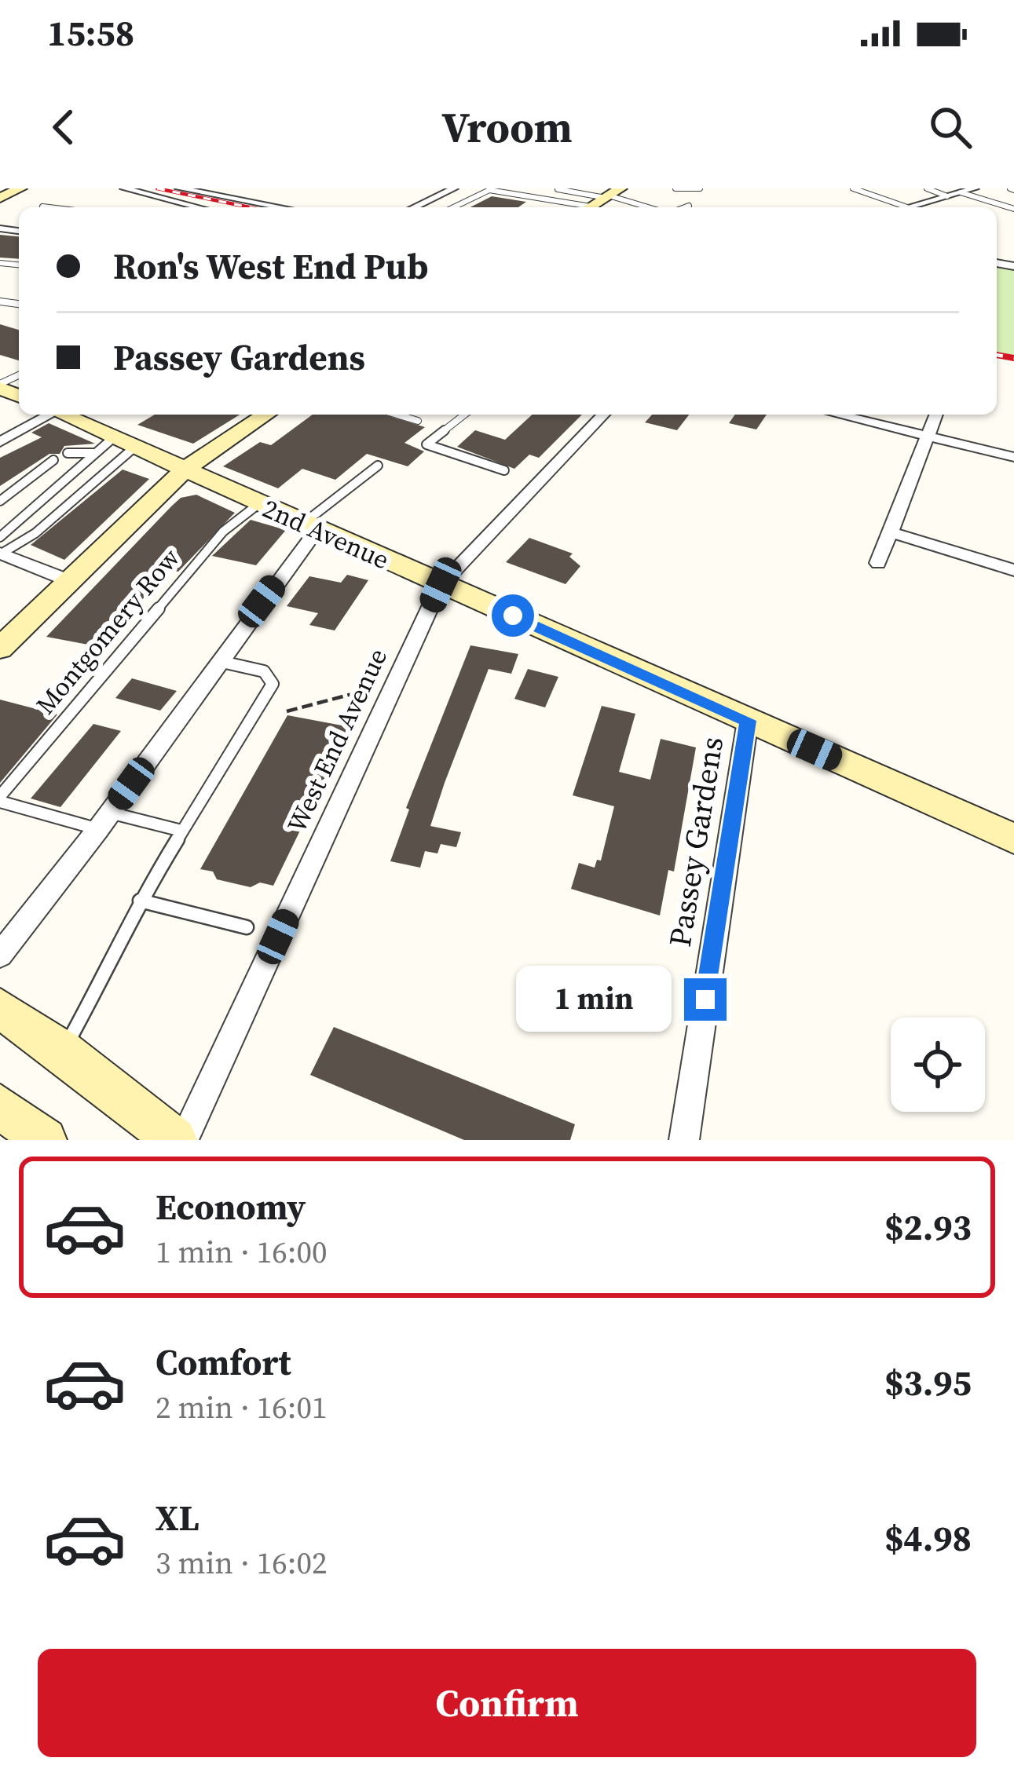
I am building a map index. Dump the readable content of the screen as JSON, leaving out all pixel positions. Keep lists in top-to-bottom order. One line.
{"streets":{"street":["2nd Avenue","West End Avenue","Passey Gardens"],"lane":["Montgomery Row"]},"crossings":[["2nd Avenue","Montgomery Row"],["2nd Avenue","West End Avenue"],["2nd Avenue","Passey Gardens"]],"page":{"status":"15:58","header":"Vroom","banner":["Ron's West End Pub","Passey Gardens"],"bubble":"1 min","list":[{"name":"Economy","note":"1 min · 16:00","value":"$2.93"},{"name":"Comfort","note":"2 min · 16:01","value":"$3.95"},{"name":"XL","note":"3 min · 16:02","value":"$4.98"}],"buttons":"Confirm"}}
